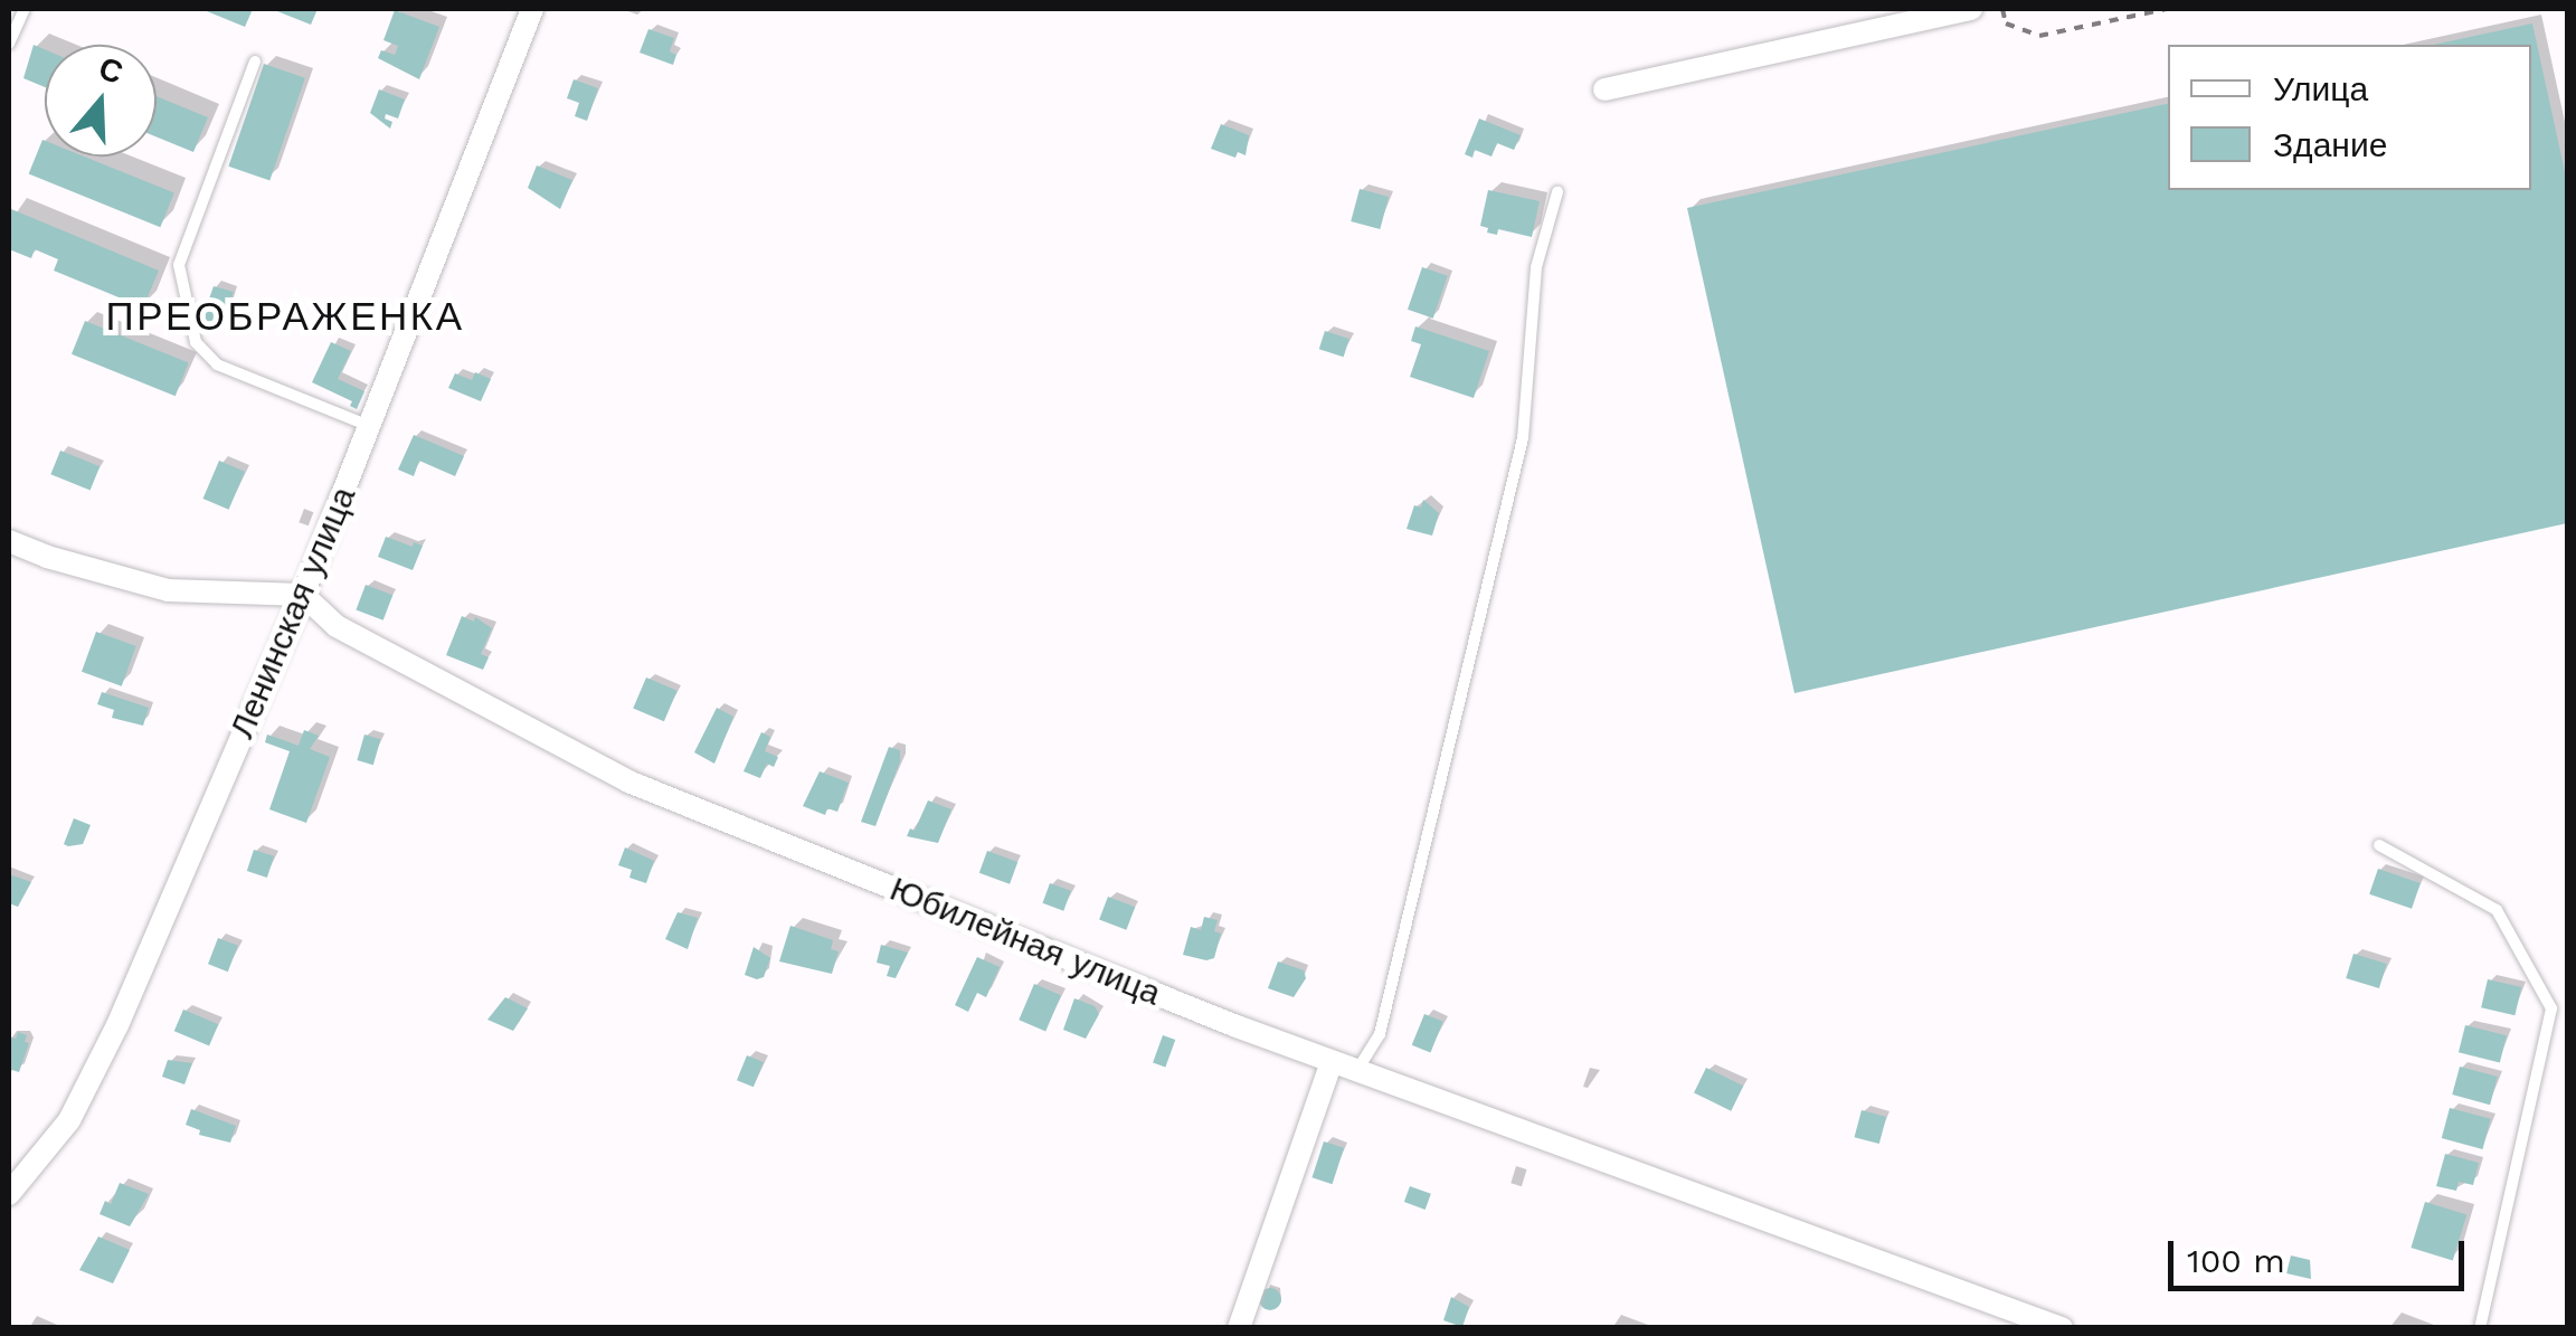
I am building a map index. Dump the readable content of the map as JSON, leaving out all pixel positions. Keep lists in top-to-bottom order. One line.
{"streets":{"street":["Ленинская улица","Юбилейная улица"]},"crossings":[["Ленинская улица","Юбилейная улица"]],"districts":["ПРЕОБРАЖЕНКА"],"legend":["Улица","Здание"],"scale_bar":"100 m","north":"top"}
